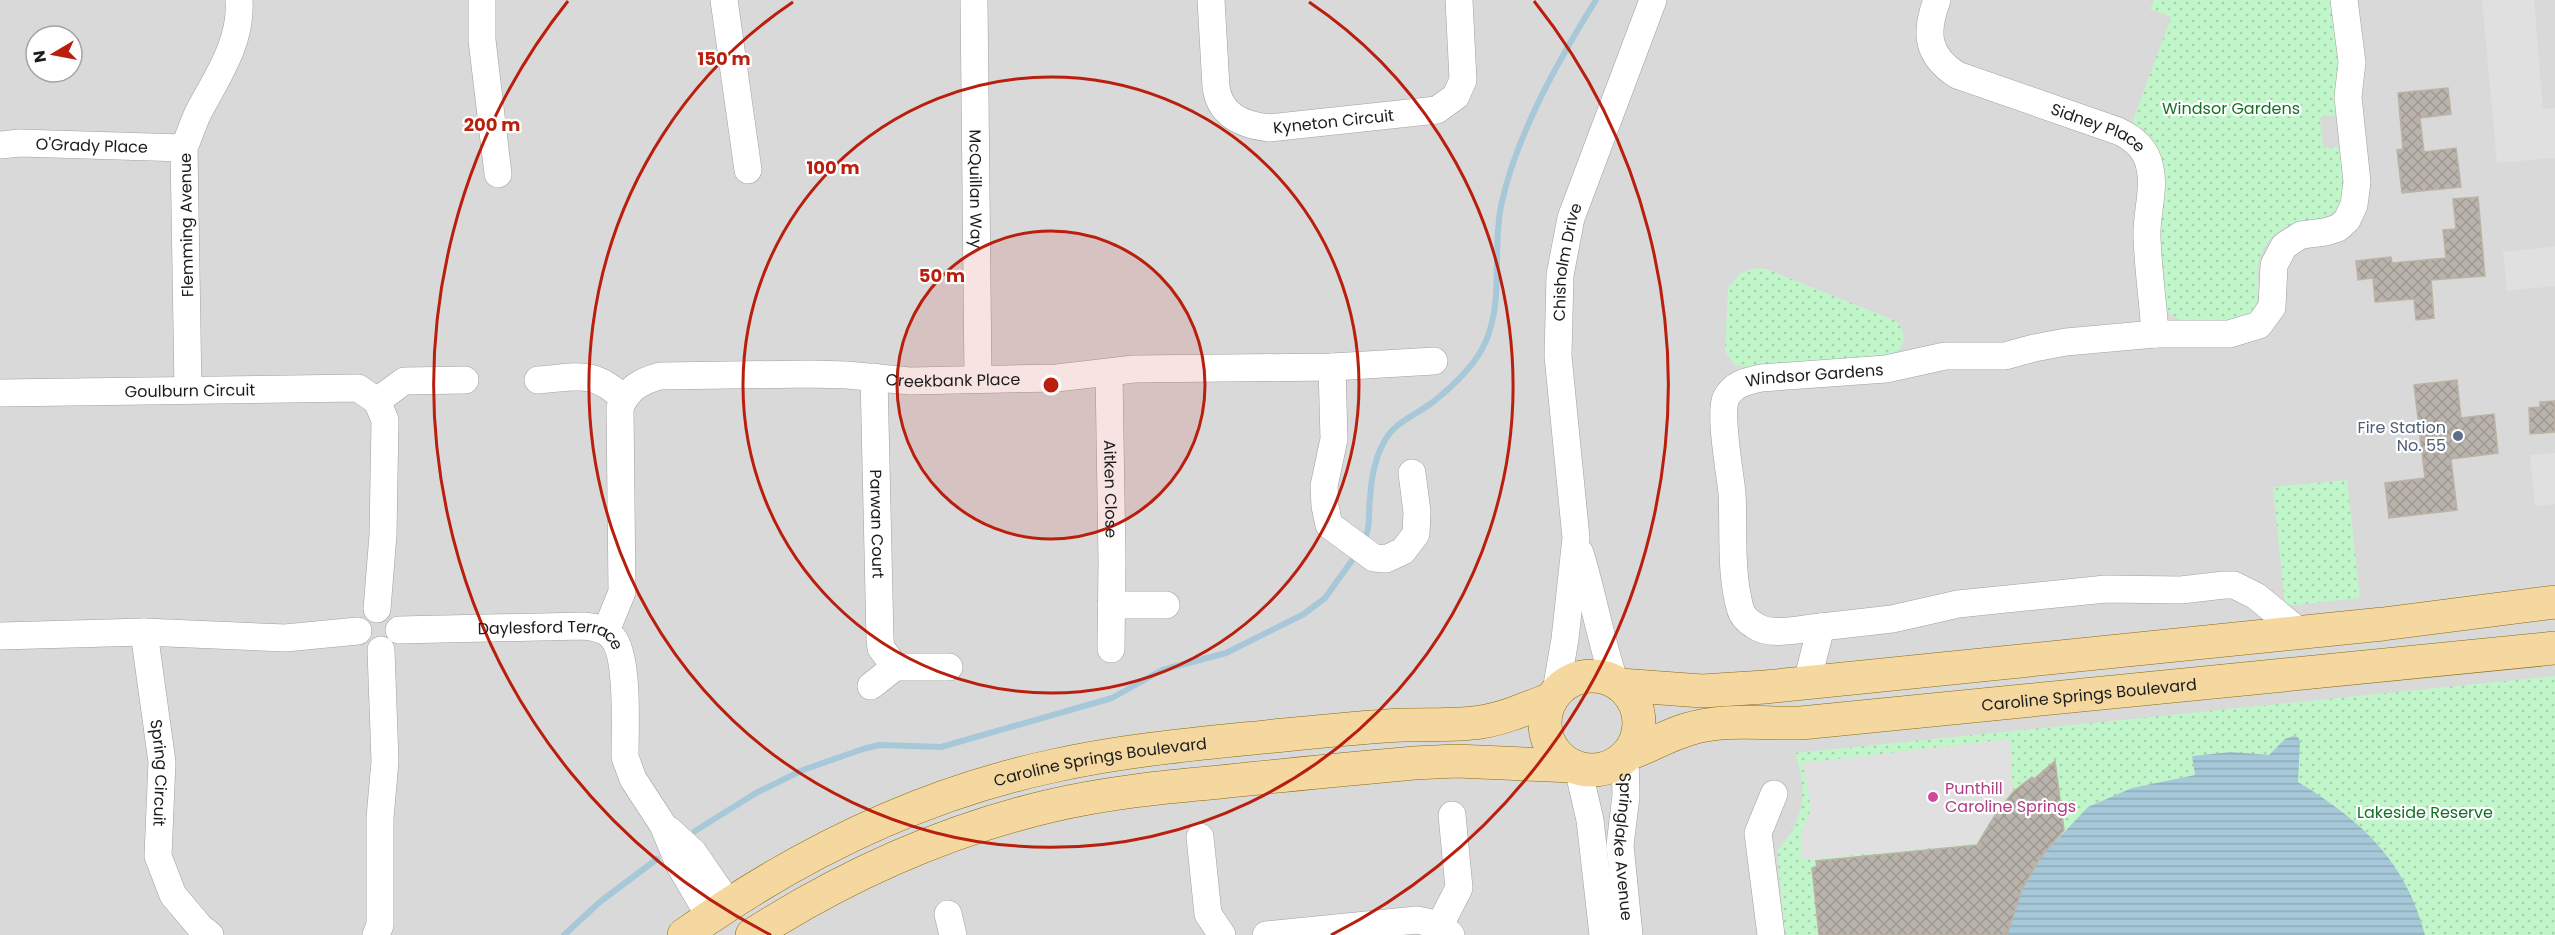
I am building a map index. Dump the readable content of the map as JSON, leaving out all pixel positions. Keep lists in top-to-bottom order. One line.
{"streets":{"main road":["Caroline Springs Boulevard"],"street":["Kyneton Circuit","Sidney Place","O'Grady Place","McQuillan Way","Flemming Avenue","Chisholm Drive","Windsor Gardens","Creekbank Place","Goulburn Circuit","Aitken Close","Parwan Court","Daylesford Terrace","Spring Circuit","Springlake Avenue"]},"crossings":[["Sidney Place","Windsor Gardens"],["O'Grady Place","Flemming Avenue"],["McQuillan Way","Creekbank Place"],["Flemming Avenue","Goulburn Circuit"],["Chisholm Drive","Caroline Springs Boulevard"],["Chisholm Drive","Springlake Avenue"],["Creekbank Place","Aitken Close"],["Creekbank Place","Parwan Court"],["Daylesford Terrace","Caroline Springs Boulevard"],["Caroline Springs Boulevard","Springlake Avenue"]],"parks":["Windsor Gardens","Lakeside Reserve"],"places":["Fire Station No. 55","Punthill Caroline Springs"],"north":"left","rings":["150 m","200 m","100 m","50 m"]}
